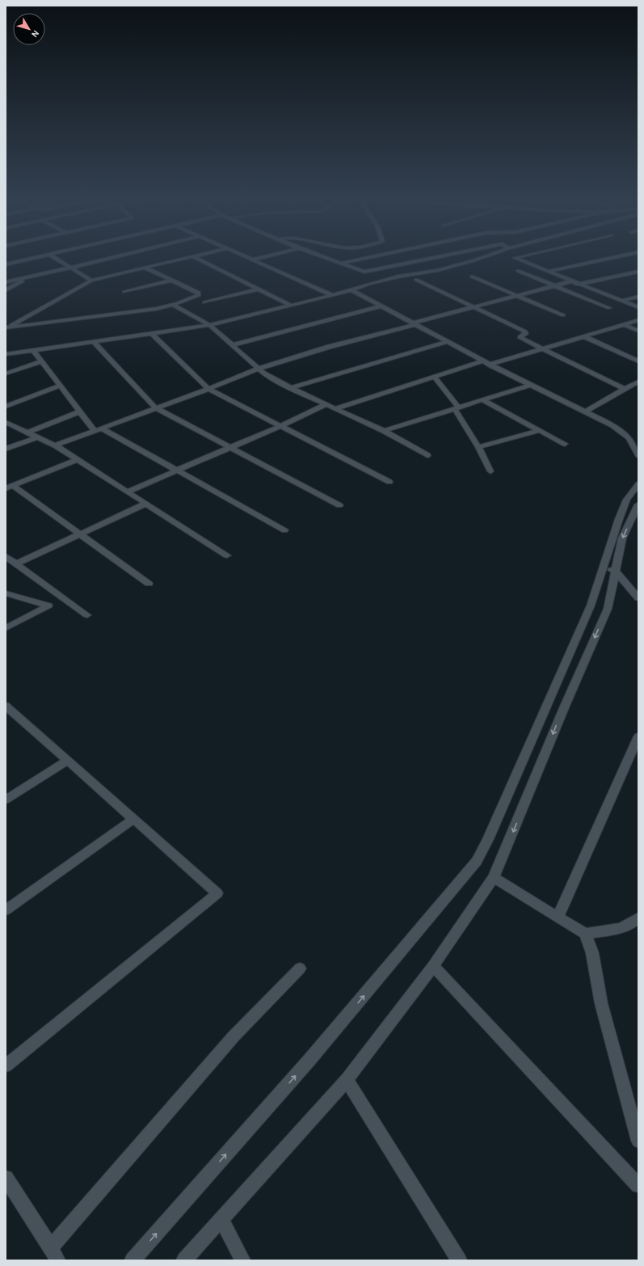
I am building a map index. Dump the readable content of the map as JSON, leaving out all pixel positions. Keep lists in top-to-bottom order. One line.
{"north":"bottom right"}
